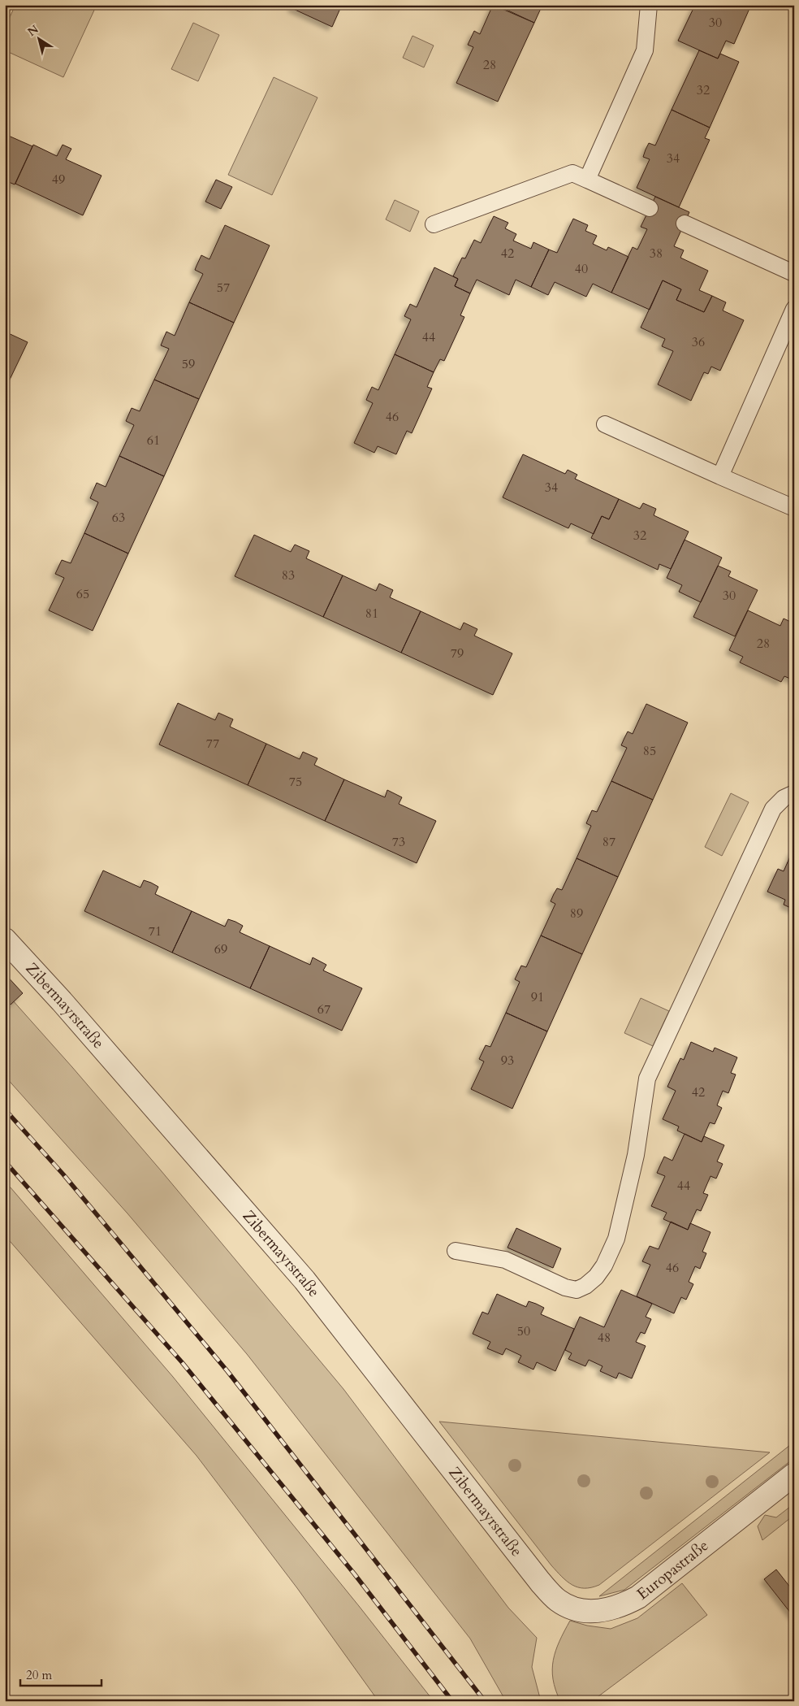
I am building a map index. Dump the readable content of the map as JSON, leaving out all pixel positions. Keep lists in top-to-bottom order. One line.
{"streets":{"street":["Zibermayrstraße","Europastraße"]},"crossings":[["Zibermayrstraße","Europastraße"]],"house_numbers":["30","28","32","34","49","42","38","40","57","44","36","59","46","61","34","63","32","83","65","30","81","28","79","77","85","75","73","87","89","71","69","91","67","93","42","44","46","50","48"],"scale_bar":"20 m","north":"top left"}
